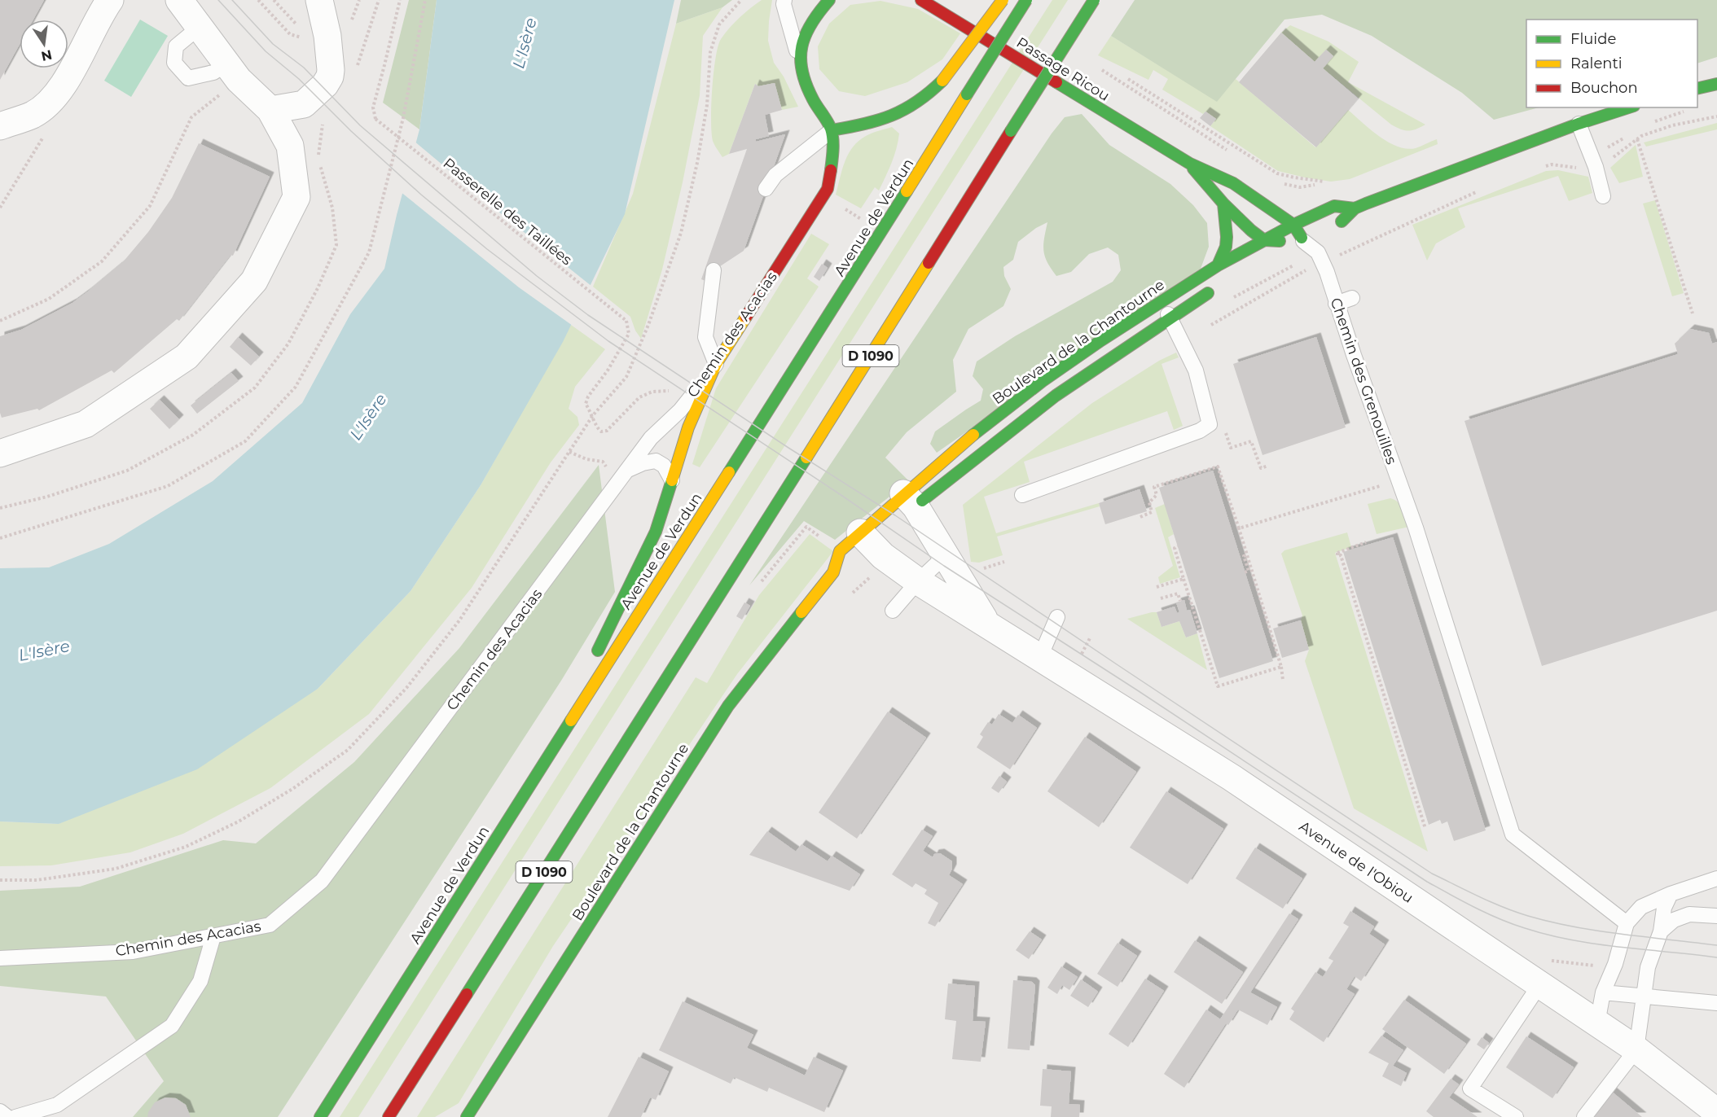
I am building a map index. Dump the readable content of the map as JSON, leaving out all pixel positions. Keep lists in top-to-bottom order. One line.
{"streets":{"street":["Passage Ricou","Avenue de Verdun","Chemin des Acacias","Boulevard de la Chantourne","D 1090","Avenue de l'Obiou"],"lane":["Chemin des Grenouilles"],"path":["Passerelle des Taillées"]},"crossings":[["Boulevard de la Chantourne","Avenue de l'Obiou"]],"water":["L'Isère"],"legend":["Fluide","Ralenti","Bouchon"],"north":"bottom"}
